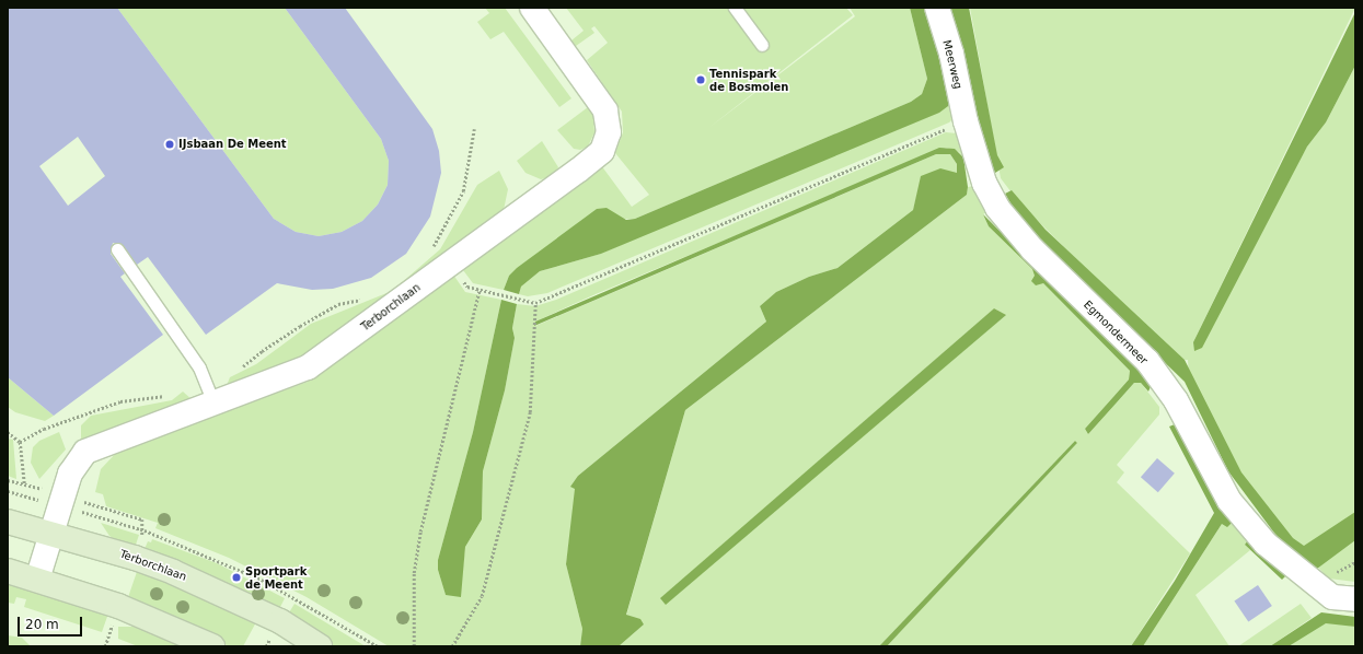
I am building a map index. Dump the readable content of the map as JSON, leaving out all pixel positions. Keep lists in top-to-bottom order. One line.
{"streets":{"main road":["Terborchlaan"],"street":["Meerweg","Egmondermeer"]},"crossings":[["Meerweg","Egmondermeer"]],"places":["Tennispark de Bosmolen","IJsbaan De Meent","Sportpark de Meent"],"scale_bar":"20 m"}
